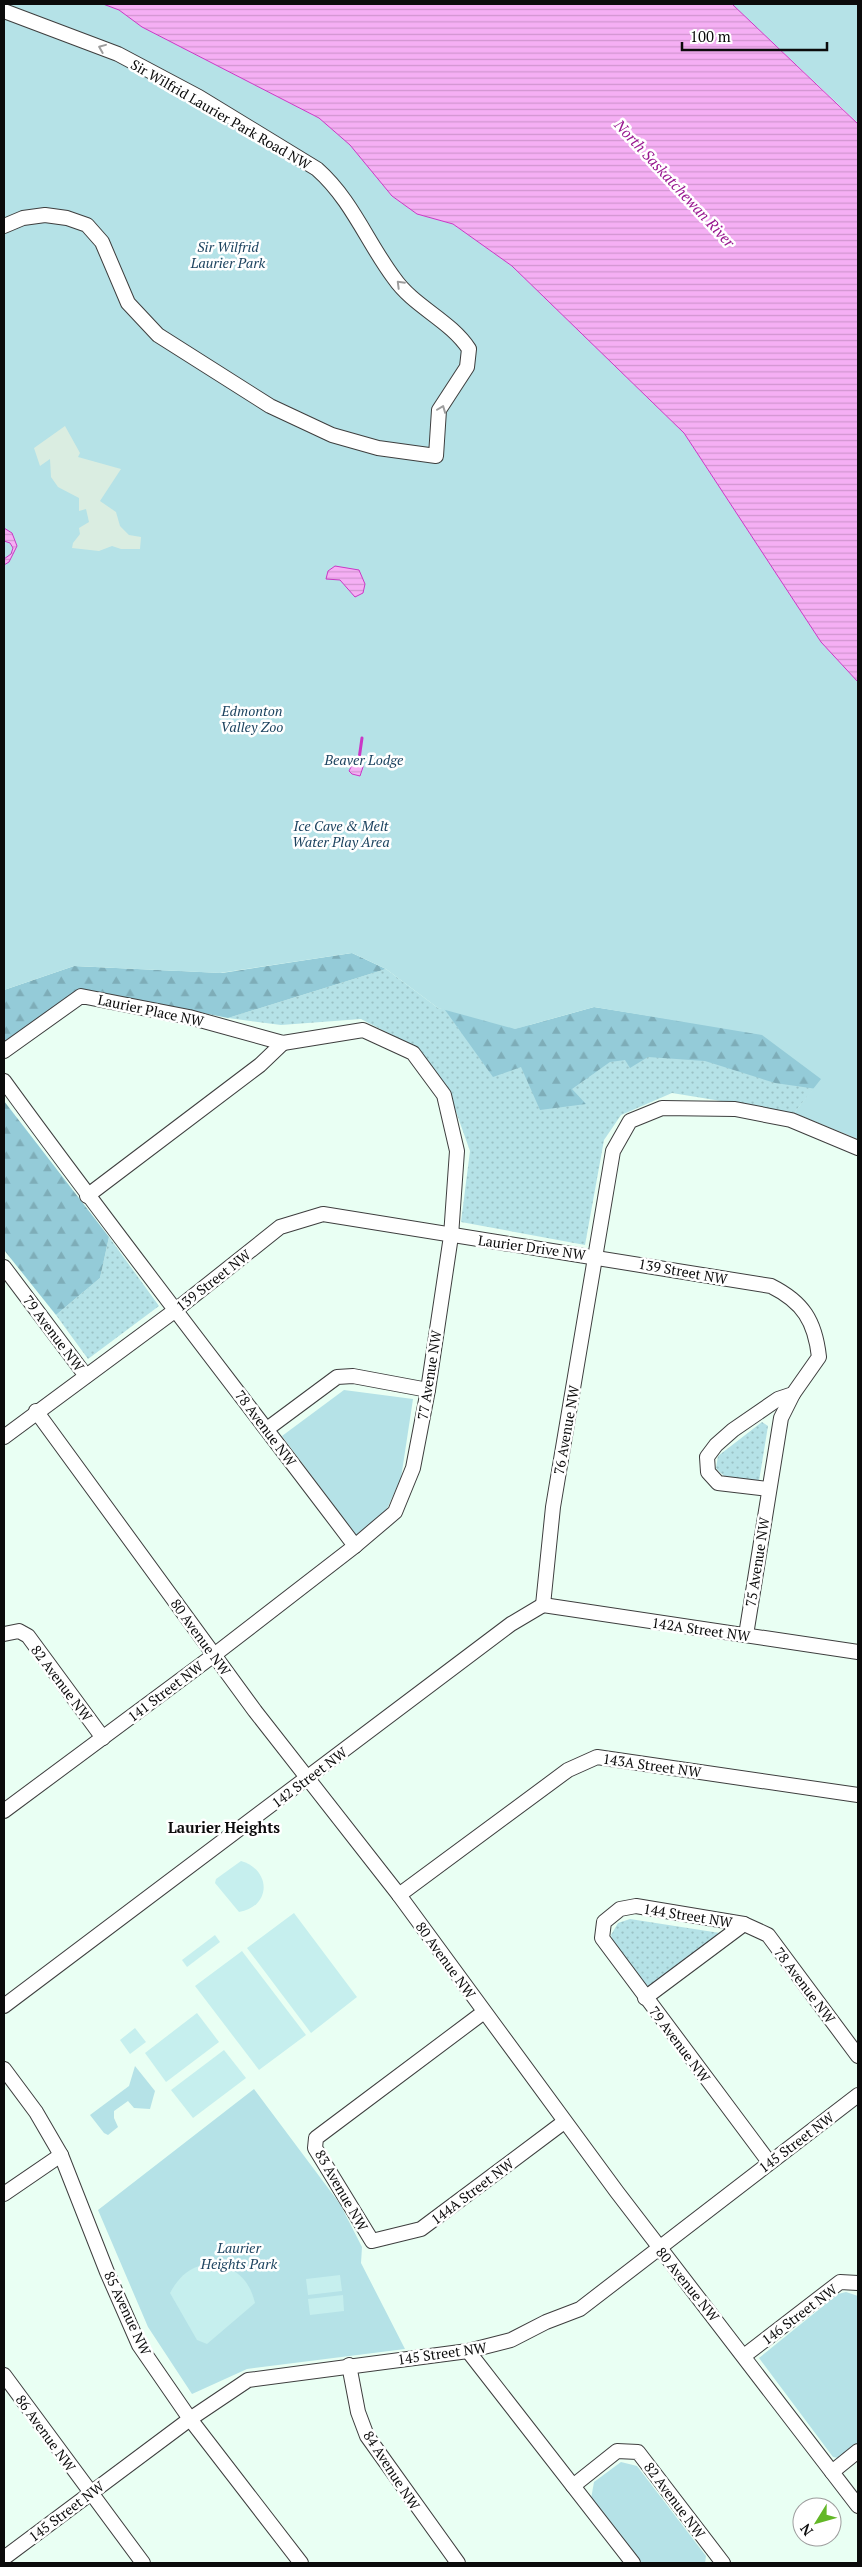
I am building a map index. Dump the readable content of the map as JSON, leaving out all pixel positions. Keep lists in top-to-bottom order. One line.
{"streets":{"street":["Sir Wilfrid Laurier Park Road NW","Laurier Place NW","Laurier Drive NW","139 Street NW","79 Avenue NW","77 Avenue NW","78 Avenue NW","76 Avenue NW","75 Avenue NW","142A Street NW","80 Avenue NW","82 Avenue NW","141 Street NW","143A Street NW","142 Street NW","144 Street NW","145 Street NW","83 Avenue NW","144A Street NW","85 Avenue NW","146 Street NW","86 Avenue NW","84 Avenue NW"]},"crossings":[["Laurier Place NW","Laurier Drive NW"],["Laurier Place NW","139 Street NW"],["Laurier Place NW","77 Avenue NW"],["Laurier Drive NW","139 Street NW"],["Laurier Drive NW","77 Avenue NW"],["Laurier Drive NW","76 Avenue NW"],["139 Street NW","79 Avenue NW"],["139 Street NW","77 Avenue NW"],["139 Street NW","78 Avenue NW"],["139 Street NW","76 Avenue NW"],["139 Street NW","75 Avenue NW"],["139 Street NW","80 Avenue NW"],["79 Avenue NW","144 Street NW"],["79 Avenue NW","145 Street NW"],["77 Avenue NW","141 Street NW"],["78 Avenue NW","141 Street NW"],["78 Avenue NW","144 Street NW"],["76 Avenue NW","142A Street NW"],["76 Avenue NW","142 Street NW"],["75 Avenue NW","142A Street NW"],["142A Street NW","142 Street NW"],["80 Avenue NW","141 Street NW"],["80 Avenue NW","143A Street NW"],["80 Avenue NW","142 Street NW"],["80 Avenue NW","145 Street NW"],["80 Avenue NW","83 Avenue NW"],["80 Avenue NW","144A Street NW"],["80 Avenue NW","146 Street NW"],["82 Avenue NW","141 Street NW"],["145 Street NW","85 Avenue NW"],["145 Street NW","86 Avenue NW"],["145 Street NW","84 Avenue NW"],["83 Avenue NW","144A Street NW"]],"districts":["Laurier Heights"],"water":["North Saskatchewan River"],"parks":["Sir Wilfrid Laurier Park","Edmonton Valley Zoo","Beaver Lodge","Ice Cave & Melt Water Play Area","Laurier Heights Park"],"scale_bar":"100 m","north":"bottom left"}
